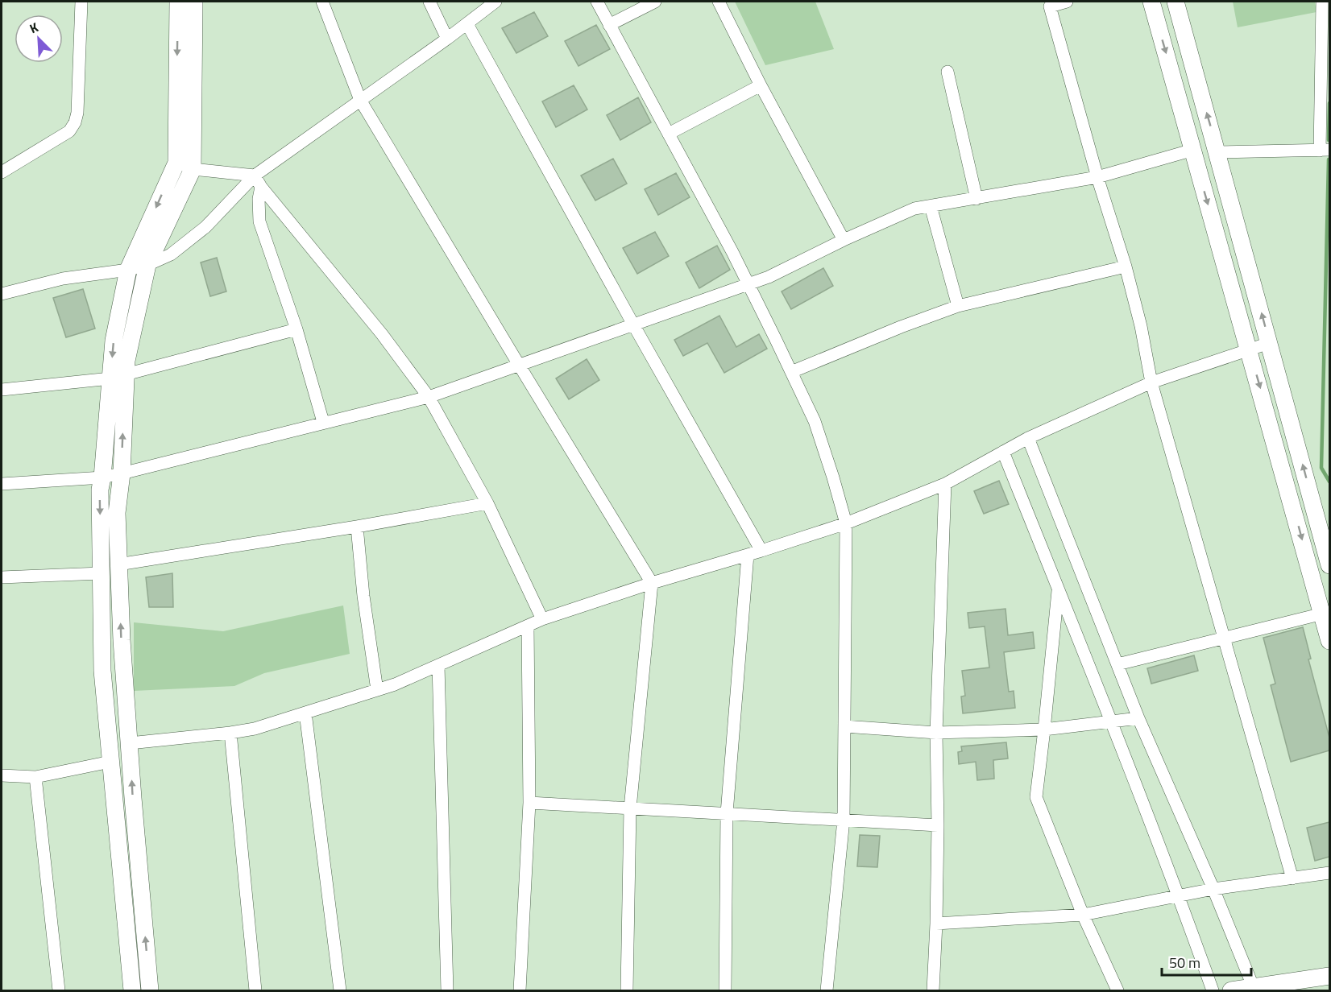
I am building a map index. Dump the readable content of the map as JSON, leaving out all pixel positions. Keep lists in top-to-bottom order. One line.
{"scale_bar":"50 m","north":"top left"}
